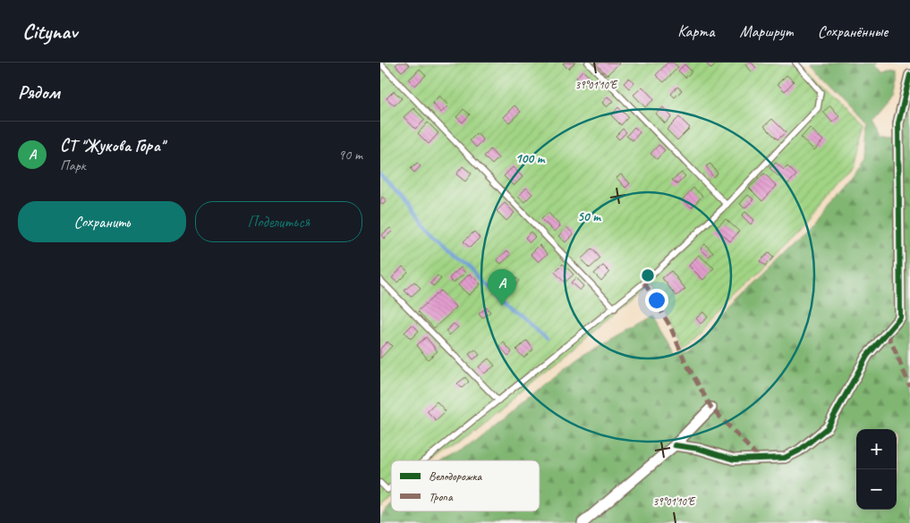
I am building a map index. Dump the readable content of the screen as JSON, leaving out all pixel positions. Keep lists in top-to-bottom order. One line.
{"legend":["Велодорожка","Тропа"],"page":{"header":"Citynav","nav":["Карта","Маршрут","Сохранённые"],"heading":"Рядом","list":[{"mark":"A","name":"СТ \"Жукова Гора\"","note":"Парк","value":"90 m"}],"buttons":["Сохранить","Поделиться"],"pins":"A","map_buttons":["+","−"]},"coordinates":["39°01'10\"E"],"rings":["100 m","50 m"]}
